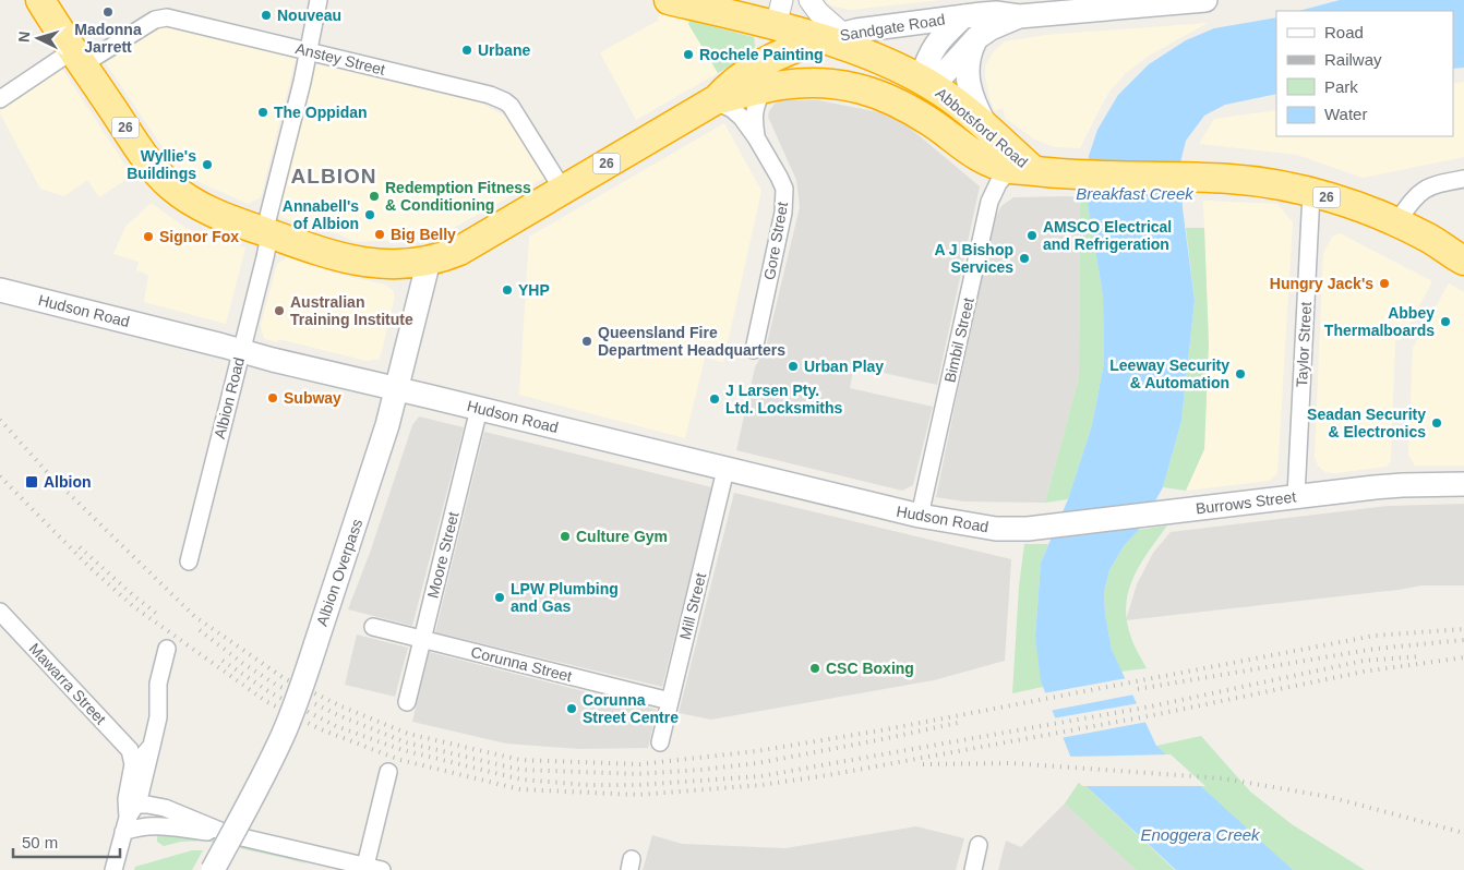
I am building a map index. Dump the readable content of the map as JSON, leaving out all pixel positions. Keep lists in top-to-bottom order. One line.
{"streets":{"highway":["Sandgate Road","26","Abbotsford Road"],"main road":["Hudson Road","Burrows Street","Albion Overpass"],"street":["Anstey Street","Gore Street","Bimbil Street","Taylor Street","Albion Road","Moore Street","Mill Street","Corunna Street","Mawarra Street"]},"crossings":[["Sandgate Road","Anstey Street"],["Sandgate Road","Abbotsford Road"],["Sandgate Road","Gore Street"],["Sandgate Road","Albion Road"],["Sandgate Road","Albion Overpass"],["Anstey Street","Albion Road"],["Abbotsford Road","Bimbil Street"],["Abbotsford Road","Taylor Street"],["Hudson Road","Bimbil Street"],["Hudson Road","Albion Road"],["Hudson Road","Burrows Street"],["Hudson Road","Moore Street"],["Hudson Road","Albion Overpass"],["Hudson Road","Mill Street"],["Taylor Street","Burrows Street"],["Moore Street","Corunna Street"],["Mill Street","Corunna Street"]],"districts":["ALBION"],"water":["Breakfast Creek","Enoggera Creek"],"places":{"other":["Madonna Jarrett","Nouveau","Urbane","Rochele Painting","The Oppidan","Wyllie's Buildings","Redemption Fitness & Conditioning","Annabell's of Albion","Big Belly","AMSCO Electrical and Refrigeration","Signor Fox","A J Bishop Services","Hungry Jack's","YHP","Australian Training Institute","Abbey Thermalboards","Queensland Fire Department Headquarters","Urban Play","Leeway Security & Automation","Subway","J Larsen Pty. Ltd. Locksmiths","Seadan Security & Electronics","Culture Gym","LPW Plumbing and Gas","CSC Boxing","Corunna Street Centre"],"transit":["Albion"]},"legend":["Road","Railway","Park","Water"],"scale_bar":"50 m","north":"left"}
